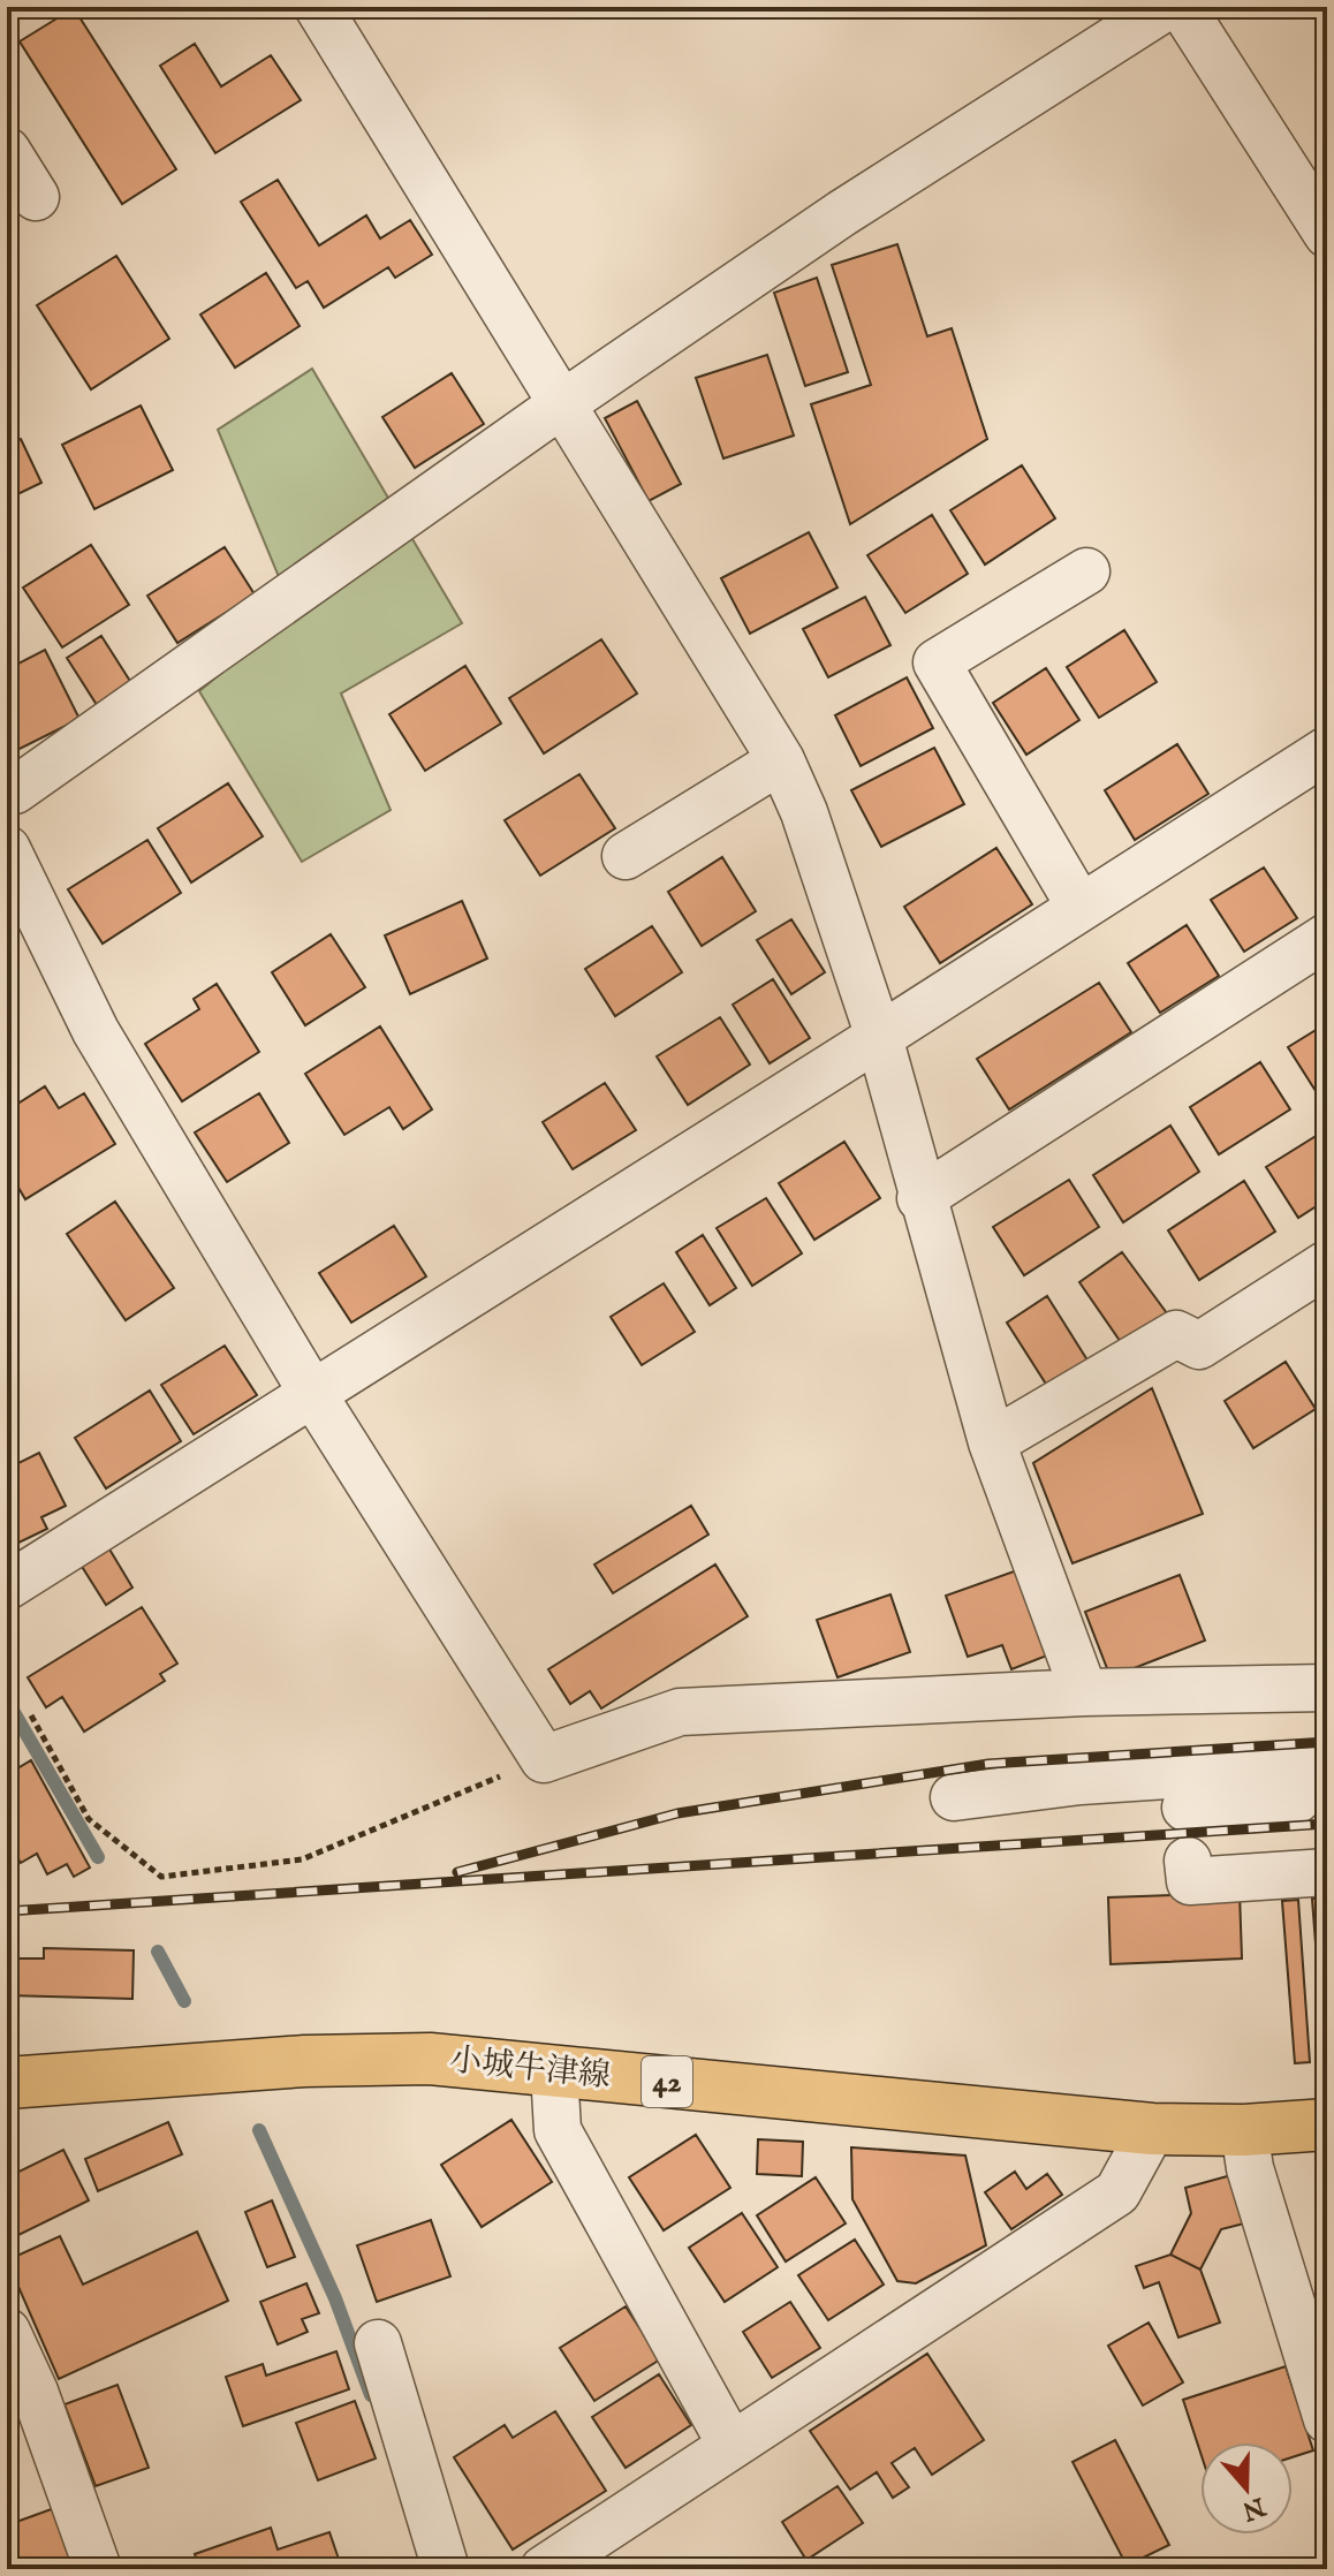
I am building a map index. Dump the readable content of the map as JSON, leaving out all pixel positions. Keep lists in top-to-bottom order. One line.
{"streets":{"main road":["小城牛津線","42"]},"north":"bottom"}
